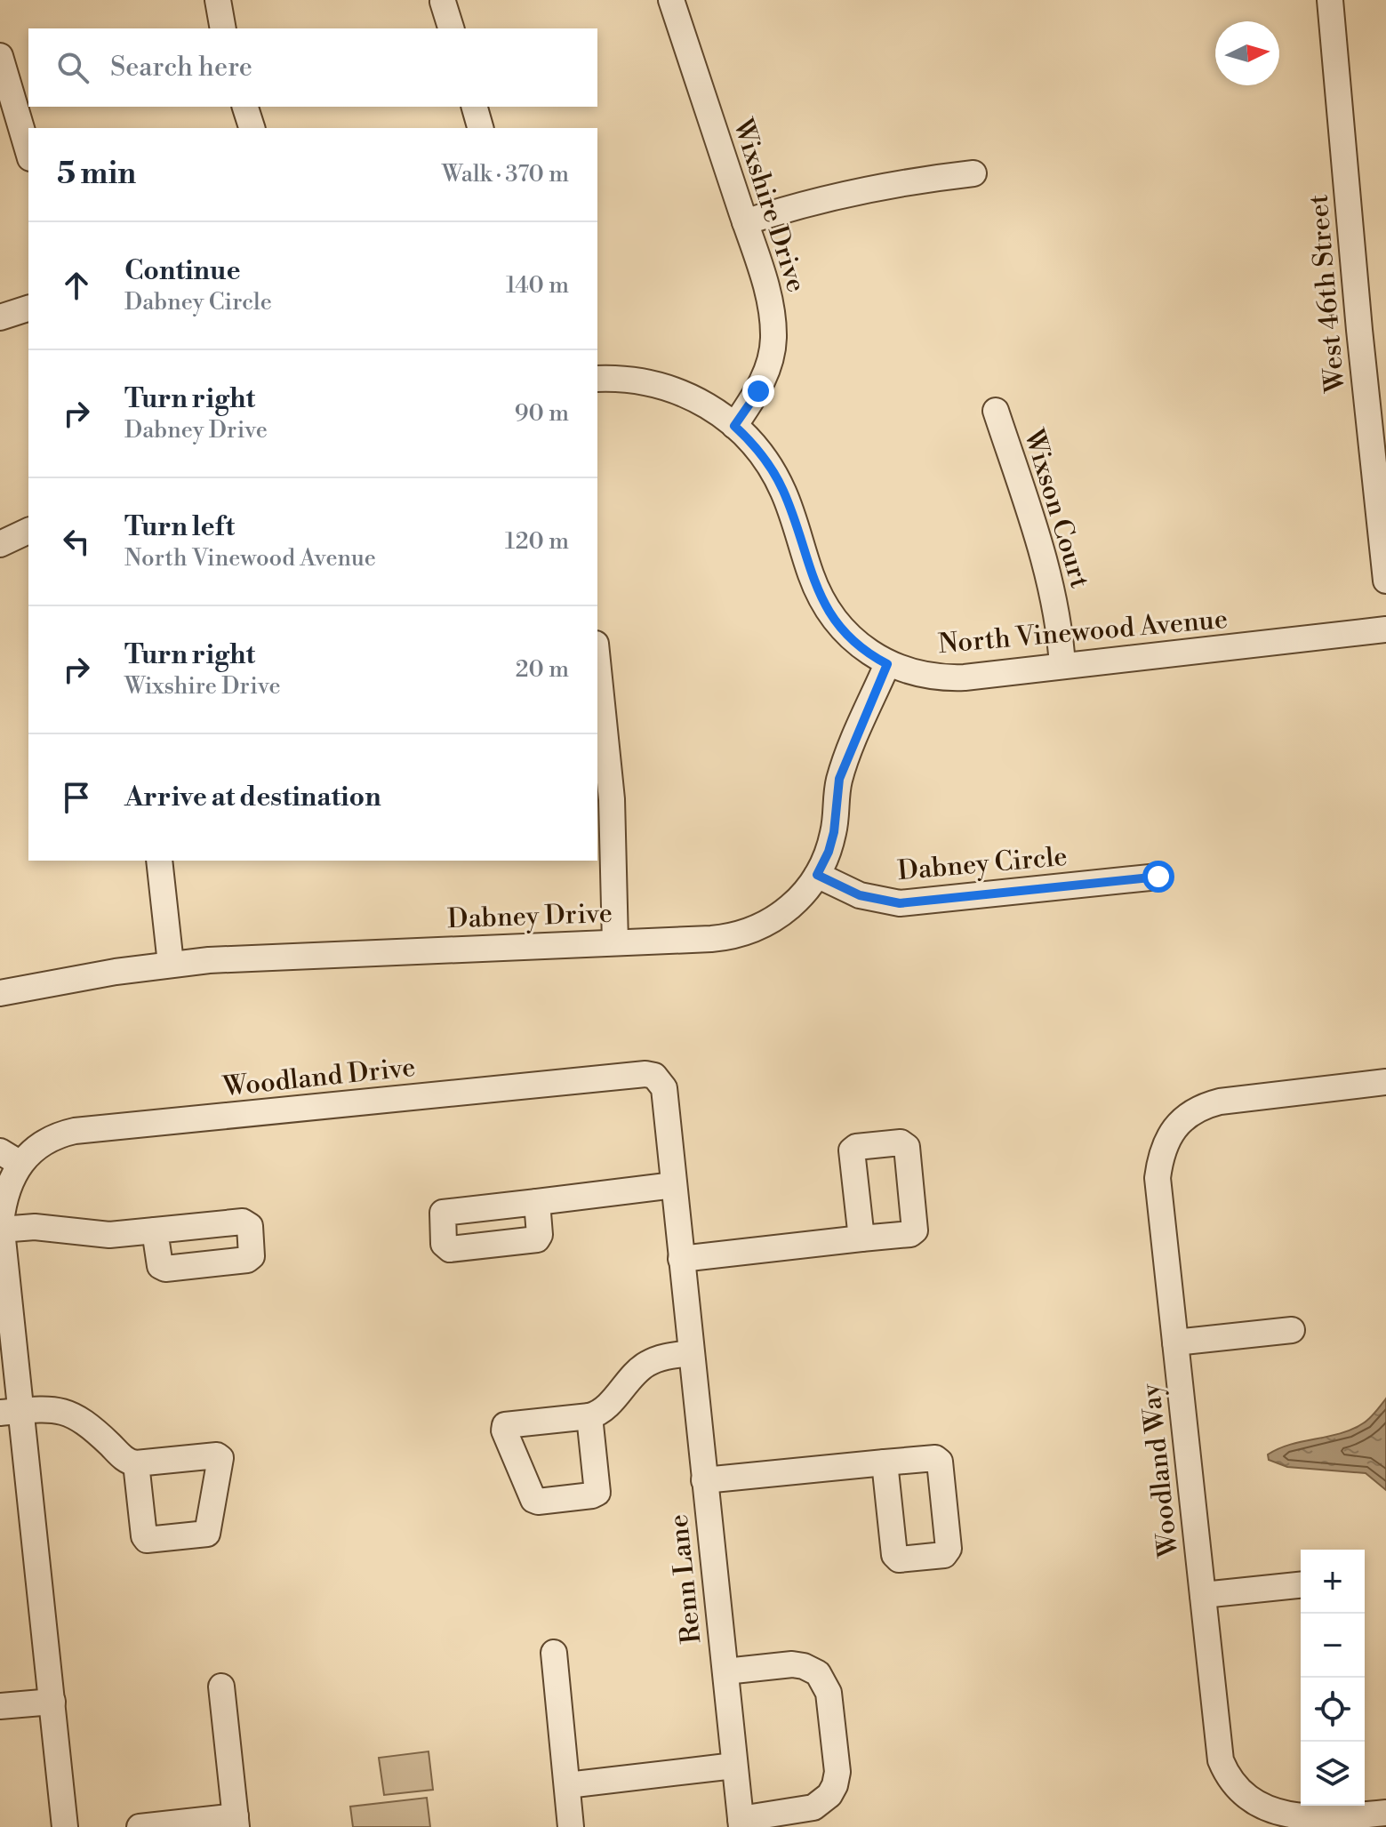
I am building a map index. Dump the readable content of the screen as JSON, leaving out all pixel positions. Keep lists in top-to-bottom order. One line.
{"streets":{"street":["Wixshire Drive","West 46th Street","Wixson Court","North Vinewood Avenue","Dabney Circle","Dabney Drive","Woodland Drive","Woodland Way","Renn Lane"]},"crossings":[["Wixshire Drive","North Vinewood Avenue"],["Wixson Court","North Vinewood Avenue"],["North Vinewood Avenue","Dabney Drive"],["Dabney Circle","Dabney Drive"],["Woodland Drive","Renn Lane"]],"north":"right","page":{"search":"Search here","heading":["5 min","Walk · 370 m"],"list":[["Continue","Dabney Circle","140 m"],["Turn right","Dabney Drive","90 m"],["Turn left","North Vinewood Avenue","120 m"],["Turn right","Wixshire Drive","20 m"],"Arrive at destination"],"map_buttons":["+","−"]}}
